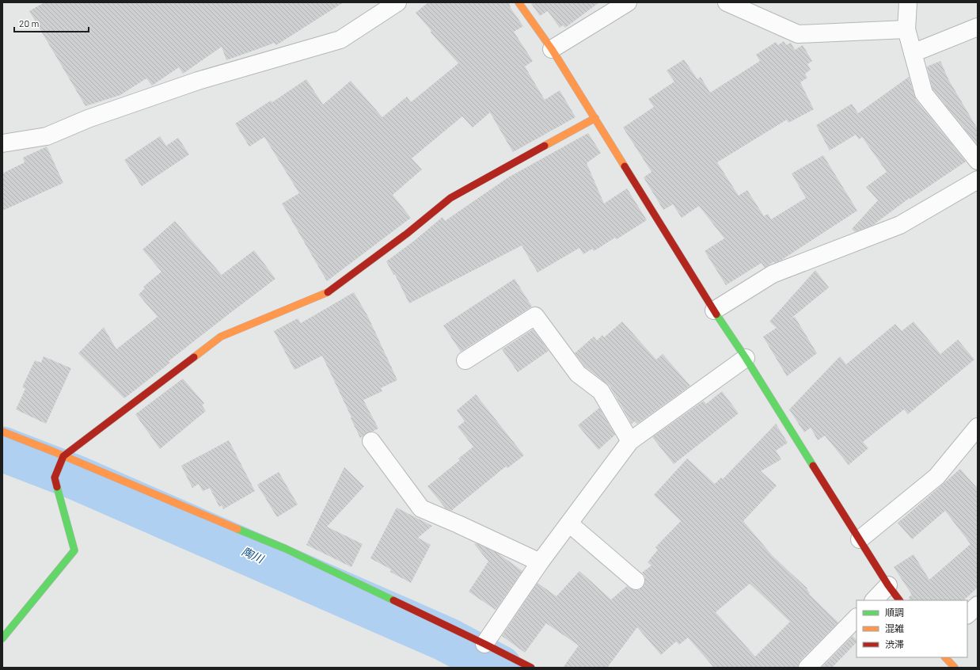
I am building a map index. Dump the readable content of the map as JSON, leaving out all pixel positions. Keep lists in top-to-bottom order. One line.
{"water":["陶川"],"legend":["順調","混雑","渋滞"],"scale_bar":"20 m"}
